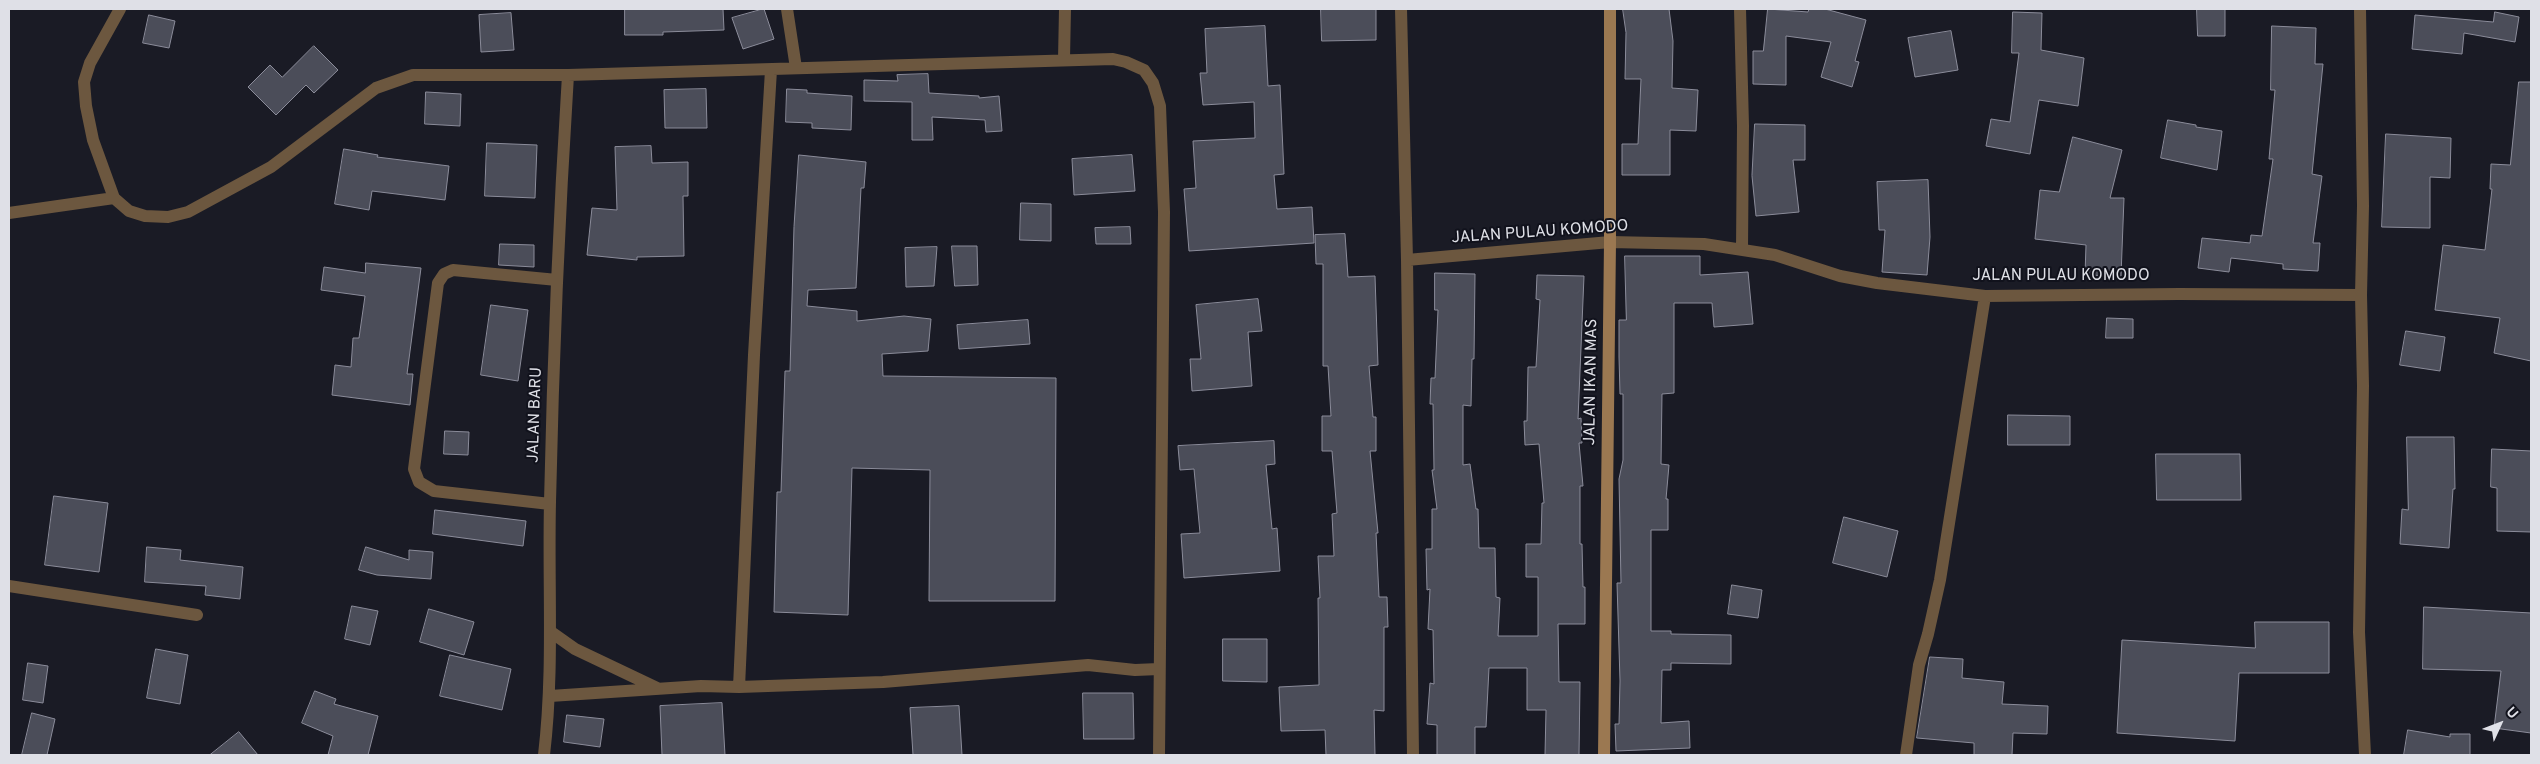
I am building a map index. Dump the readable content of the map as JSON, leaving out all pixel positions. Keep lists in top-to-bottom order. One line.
{"streets":{"street":["JALAN PULAU KOMODO","JALAN IKAN MAS","JALAN BARU"]},"crossings":[["JALAN PULAU KOMODO","JALAN IKAN MAS"]],"north":"top right"}
